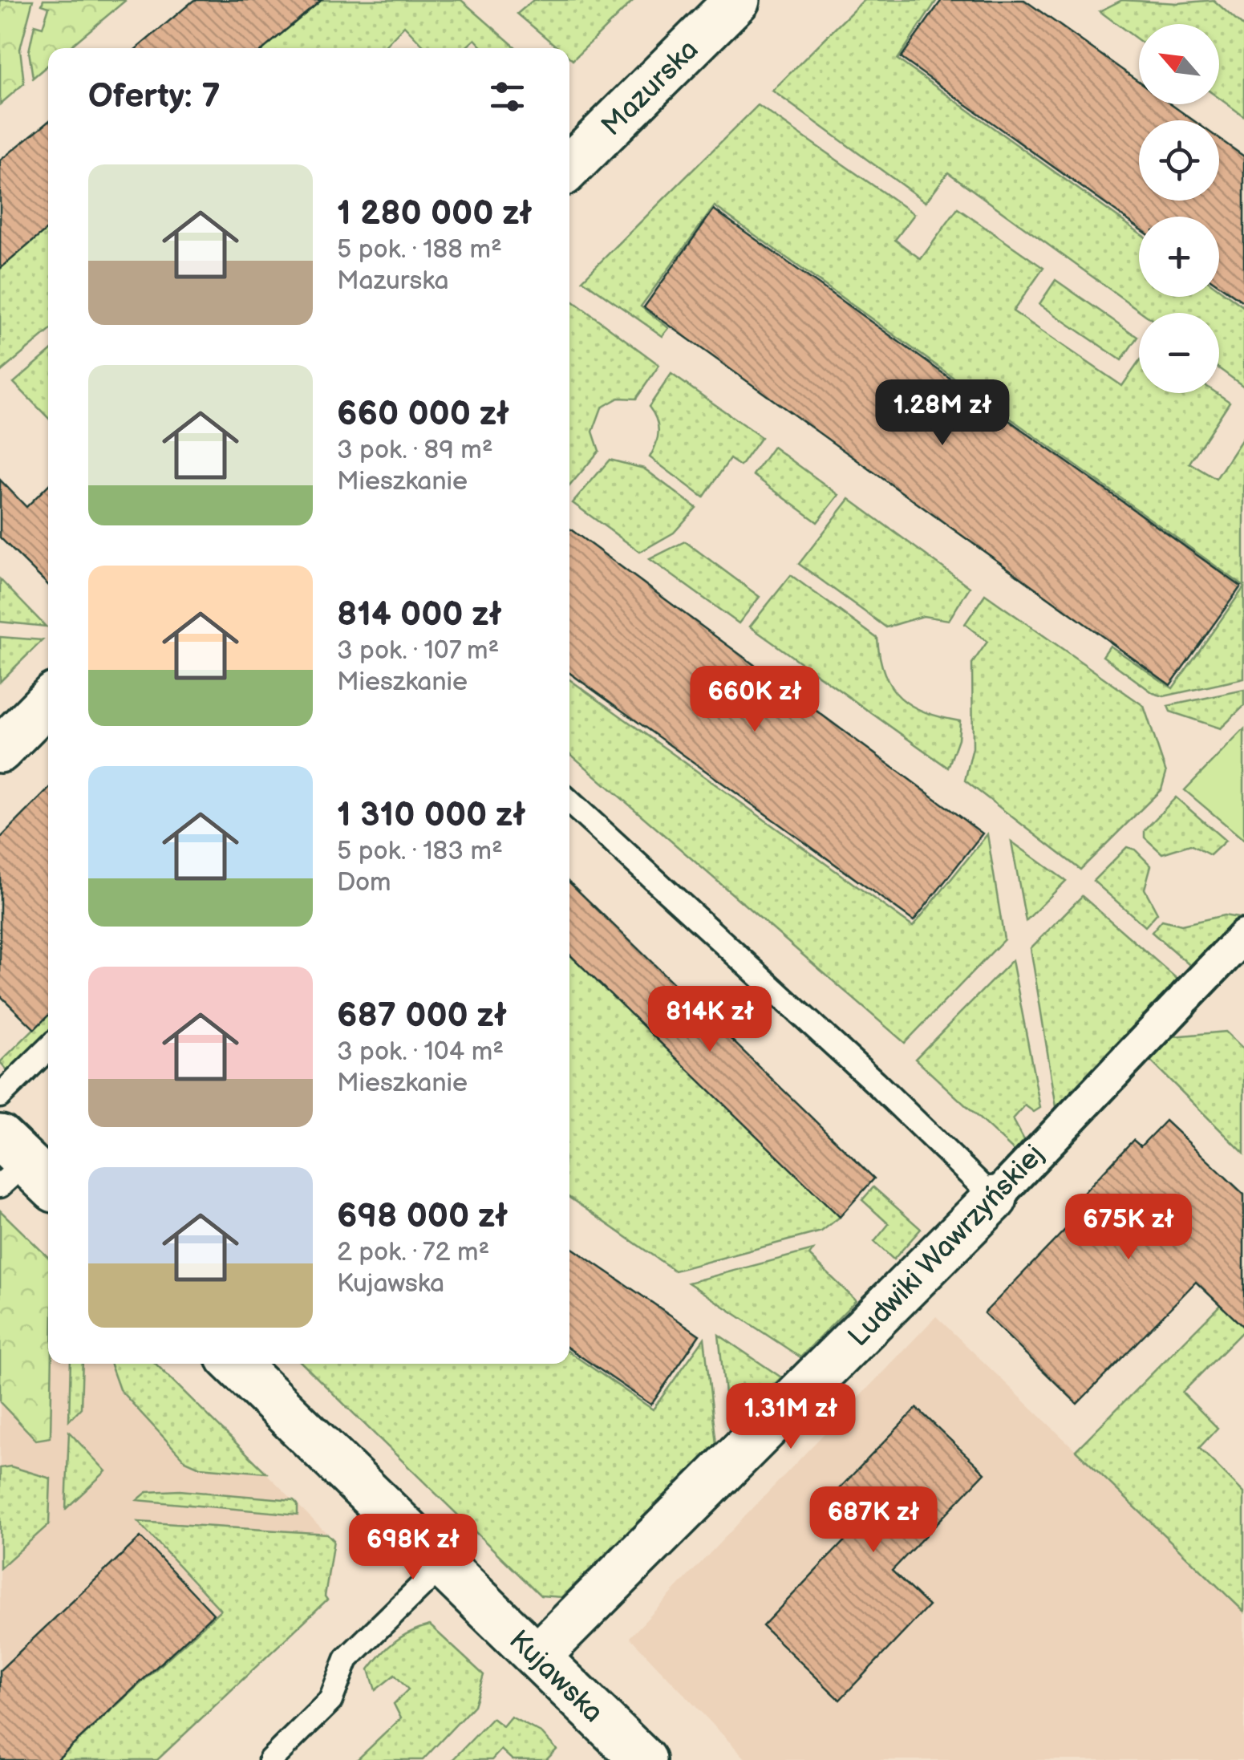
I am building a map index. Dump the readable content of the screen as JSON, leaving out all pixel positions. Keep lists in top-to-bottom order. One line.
{"streets":{"street":["Mazurska","Ludwiki Wawrzyńskiej","Kujawska"]},"crossings":[["Ludwiki Wawrzyńskiej","Kujawska"]],"north":"top left","page":{"map_buttons":["+","−"],"heading":"Oferty: 7","list":[{"name":"1 280 000 zł","note":"5 pok. · 188 m² · Mazurska"},{"name":"660 000 zł","note":"3 pok. · 89 m² · Mieszkanie"},{"name":"814 000 zł","note":"3 pok. · 107 m² · Mieszkanie"},{"name":"1 310 000 zł","note":"5 pok. · 183 m² · Dom"},{"name":"687 000 zł","note":"3 pok. · 104 m² · Mieszkanie"},{"name":"698 000 zł","note":"2 pok. · 72 m² · Kujawska"}],"price":["1.28M zł","660K zł","814K zł","675K zł","1.31M zł","687K zł","698K zł"]}}
